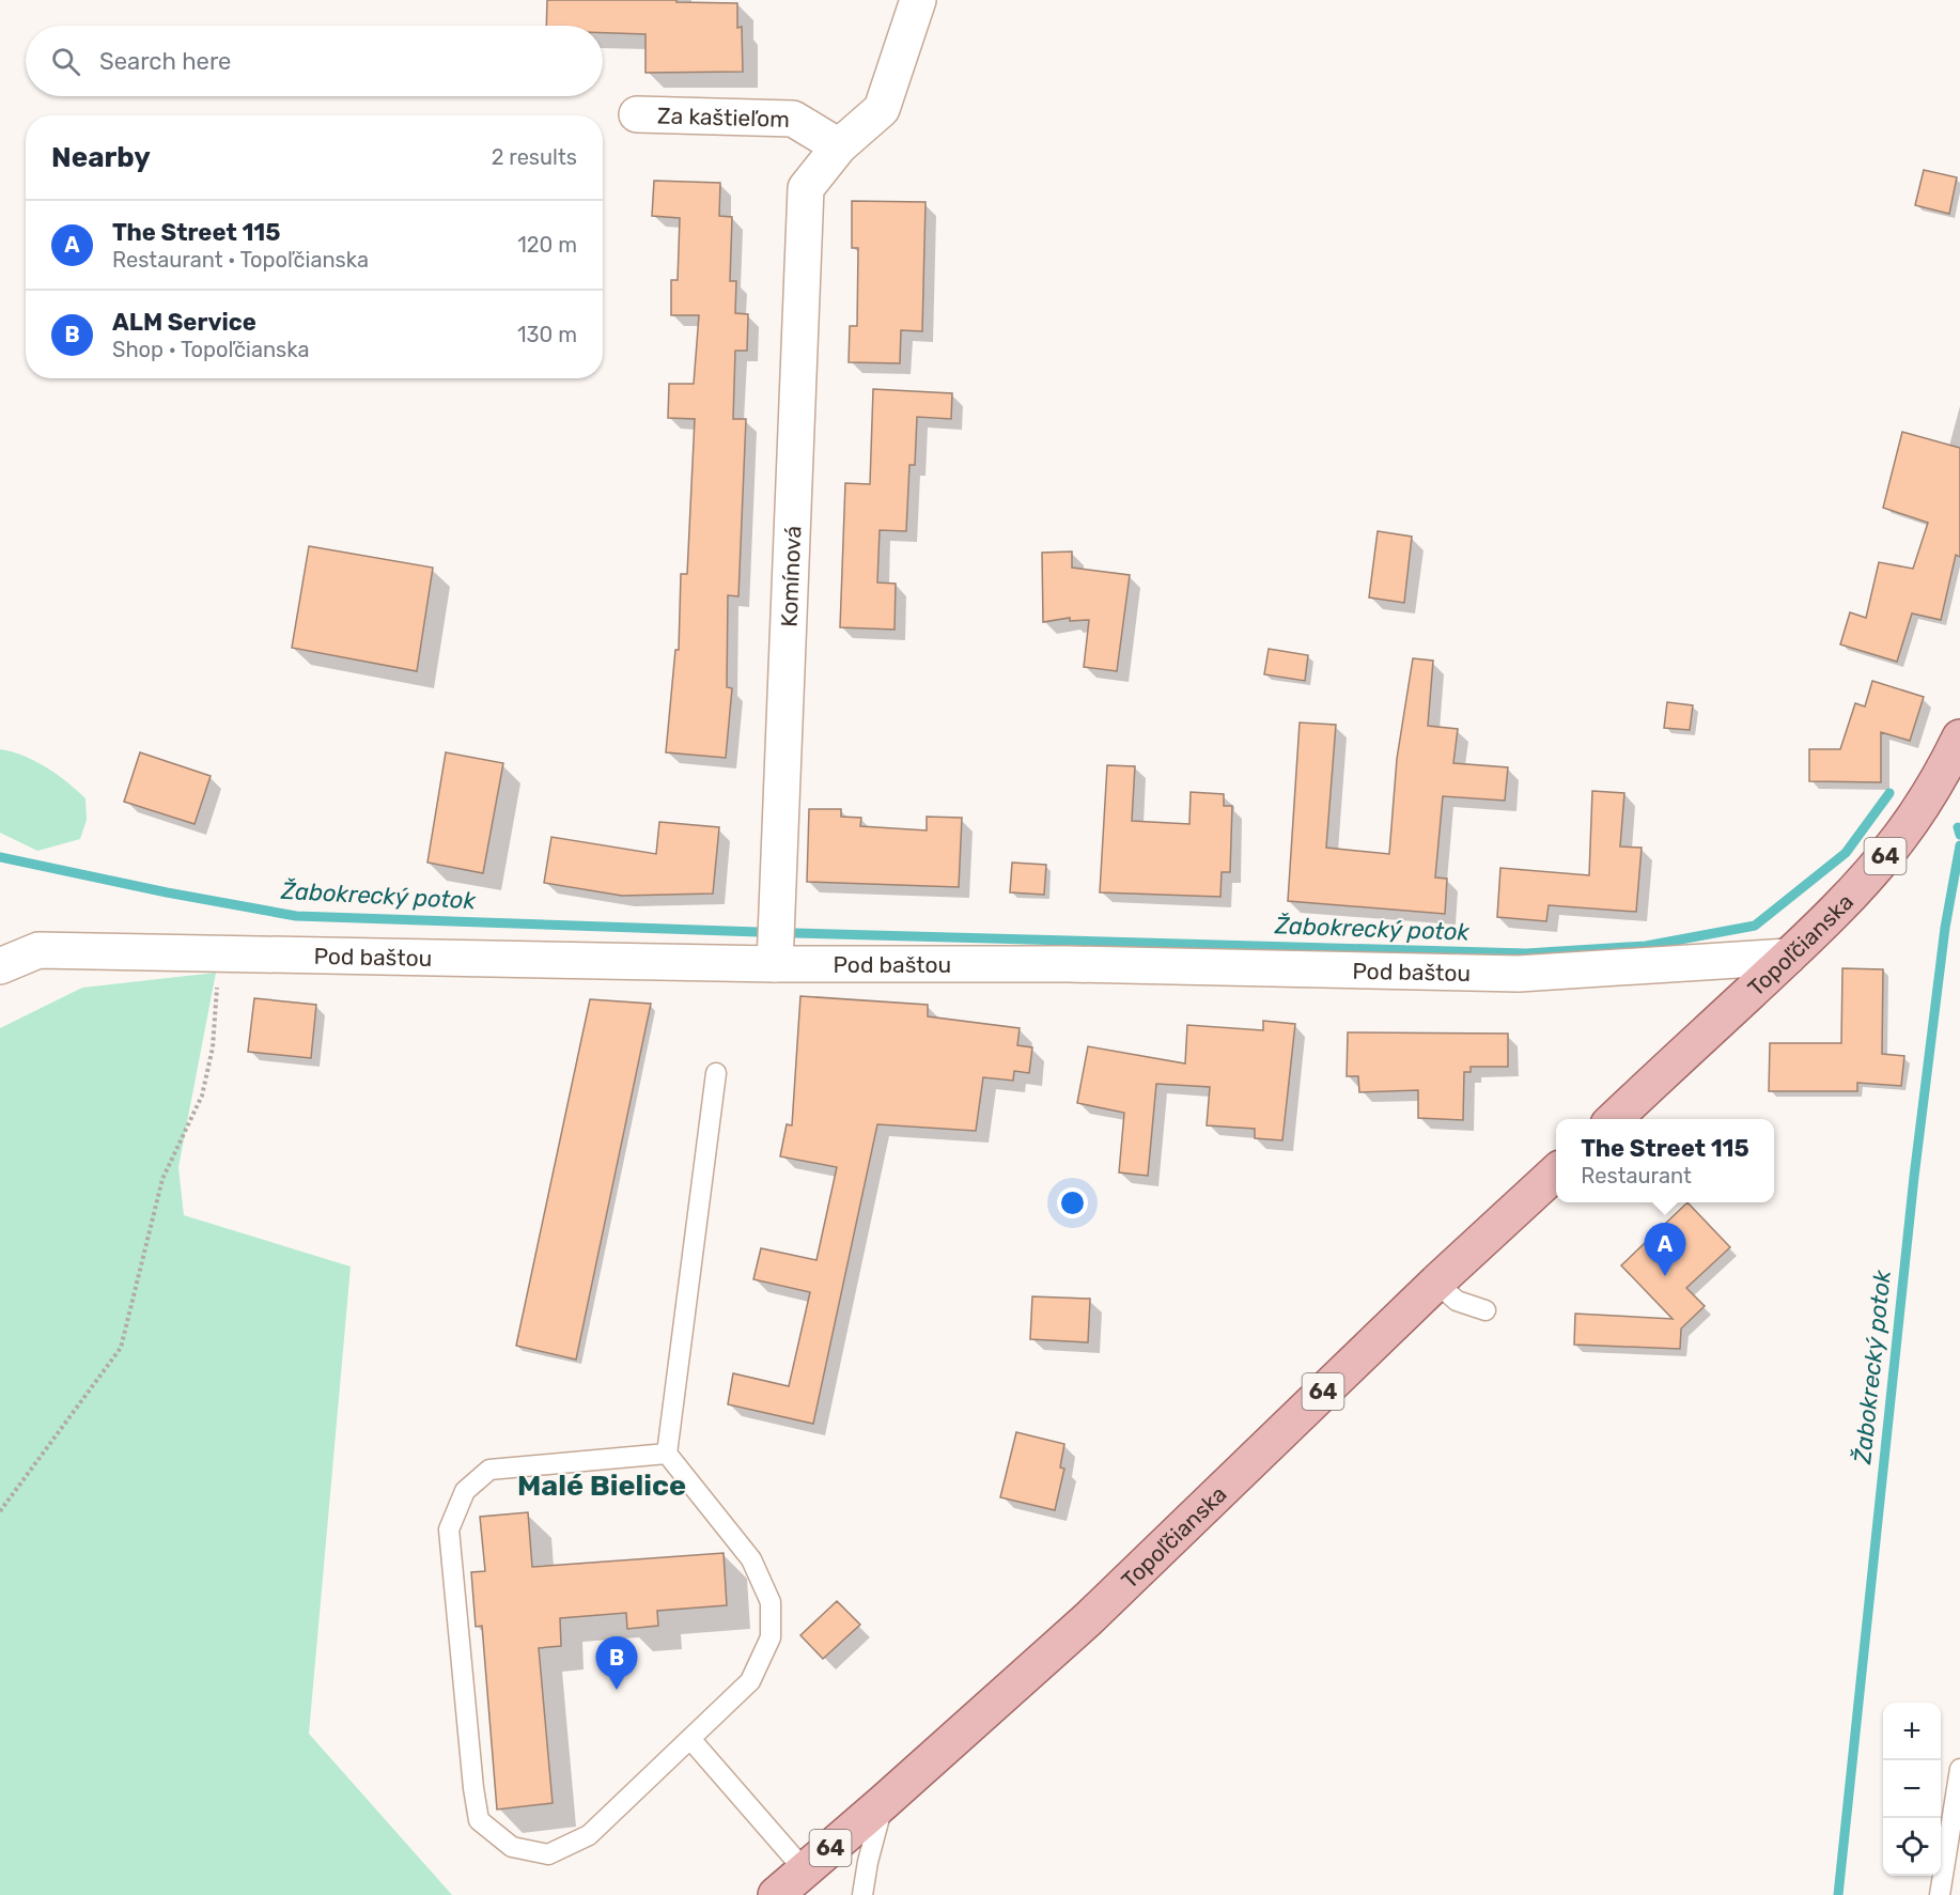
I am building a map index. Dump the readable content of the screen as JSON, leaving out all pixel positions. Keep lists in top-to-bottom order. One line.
{"streets":{"main road":["64","Topoľčianska"],"street":["Za kaštieľom","Komínová","Pod baštou"]},"crossings":[["Za kaštieľom","Komínová"],["Komínová","Pod baštou"],["Topoľčianska","Pod baštou"]],"districts":["Malé Bielice"],"water":["Žabokrecký potok"],"page":{"search":"Search here","heading":["Nearby","2 results"],"list":[{"mark":"A","name":"The Street 115","note":"Restaurant · Topoľčianska","value":"120 m"},{"mark":"B","name":"ALM Service","note":"Shop · Topoľčianska","value":"130 m"}],"popup":["The Street 115","Restaurant"],"pins":["A","B"],"map_buttons":["+","−"]}}
